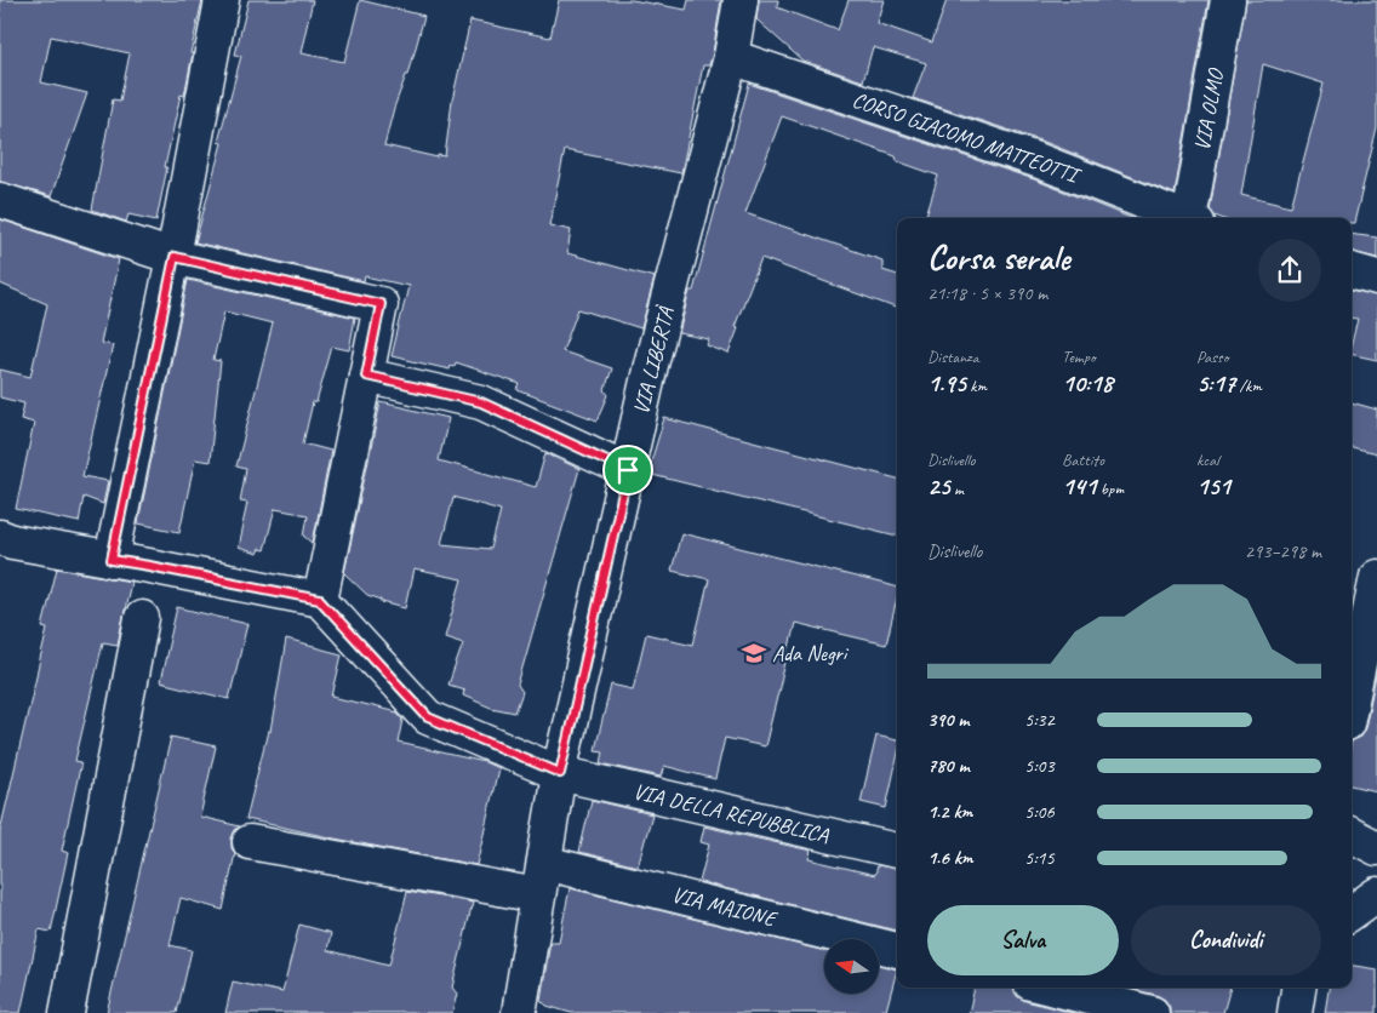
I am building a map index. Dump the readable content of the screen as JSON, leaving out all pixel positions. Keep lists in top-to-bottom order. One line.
{"streets":{"street":["VIA OLMO","CORSO GIACOMO MATTEOTTI","VIA LIBERTÀ","VIA DELLA REPUBBLICA","VIA MAIONE"]},"crossings":[["CORSO GIACOMO MATTEOTTI","VIA LIBERTÀ"],["VIA LIBERTÀ","VIA DELLA REPUBBLICA"],["VIA LIBERTÀ","VIA MAIONE"]],"places":{"school or university":["Ada Negri"]},"north":"left","page":{"heading":["Corsa serale","21:18 · 5 × 390 m"],"stats":[["Distanza","1.95 km"],["Tempo","10:18"],["Passo","5:17 /km"],["Dislivello","25 m"],["Battito","141 bpm"],["kcal","151"]],"chart":["Dislivello","293–298 m"],"list":[{"name":"390 m","note":"5:32"},{"name":"780 m","note":"5:03"},{"name":"1.2 km","note":"5:06"},{"name":"1.6 km","note":"5:15"}],"buttons":["Salva","Condividi"]}}
